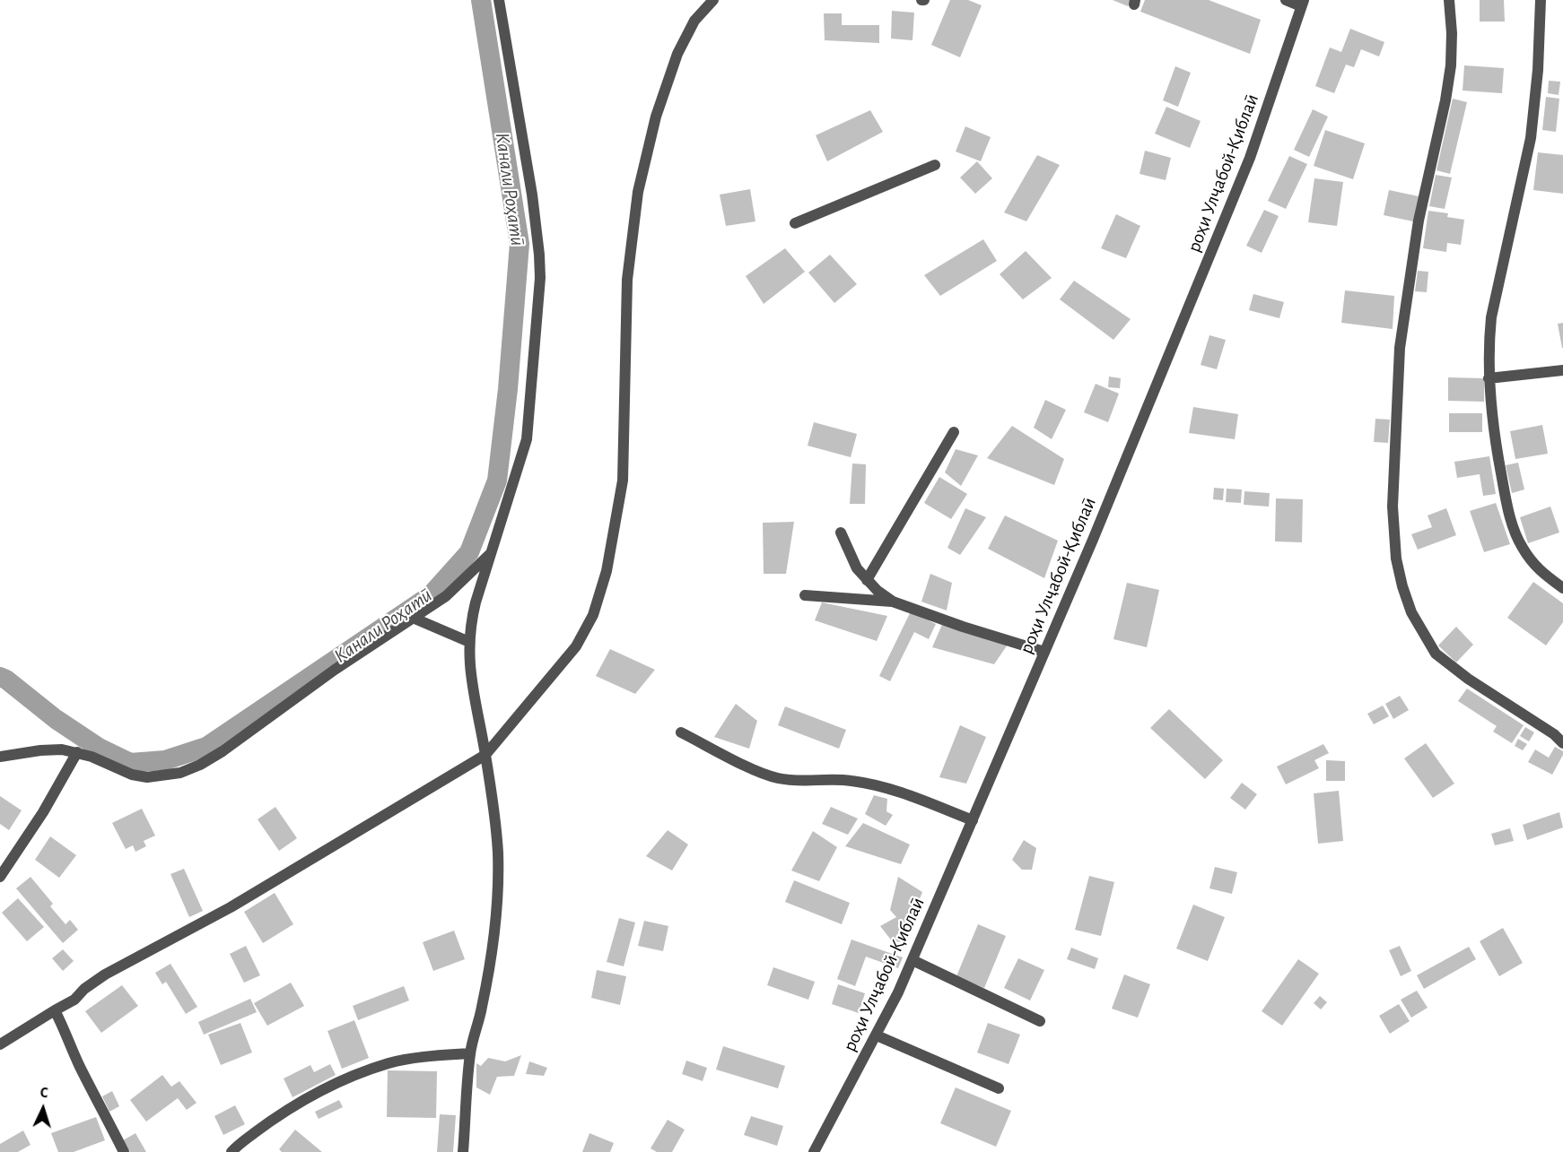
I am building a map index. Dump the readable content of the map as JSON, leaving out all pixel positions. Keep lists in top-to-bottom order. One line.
{"streets":{"street":["роҳи Улҷабой-Қиблаӣ"]},"water":["Канали Роҳатӣ"],"north":"top"}
